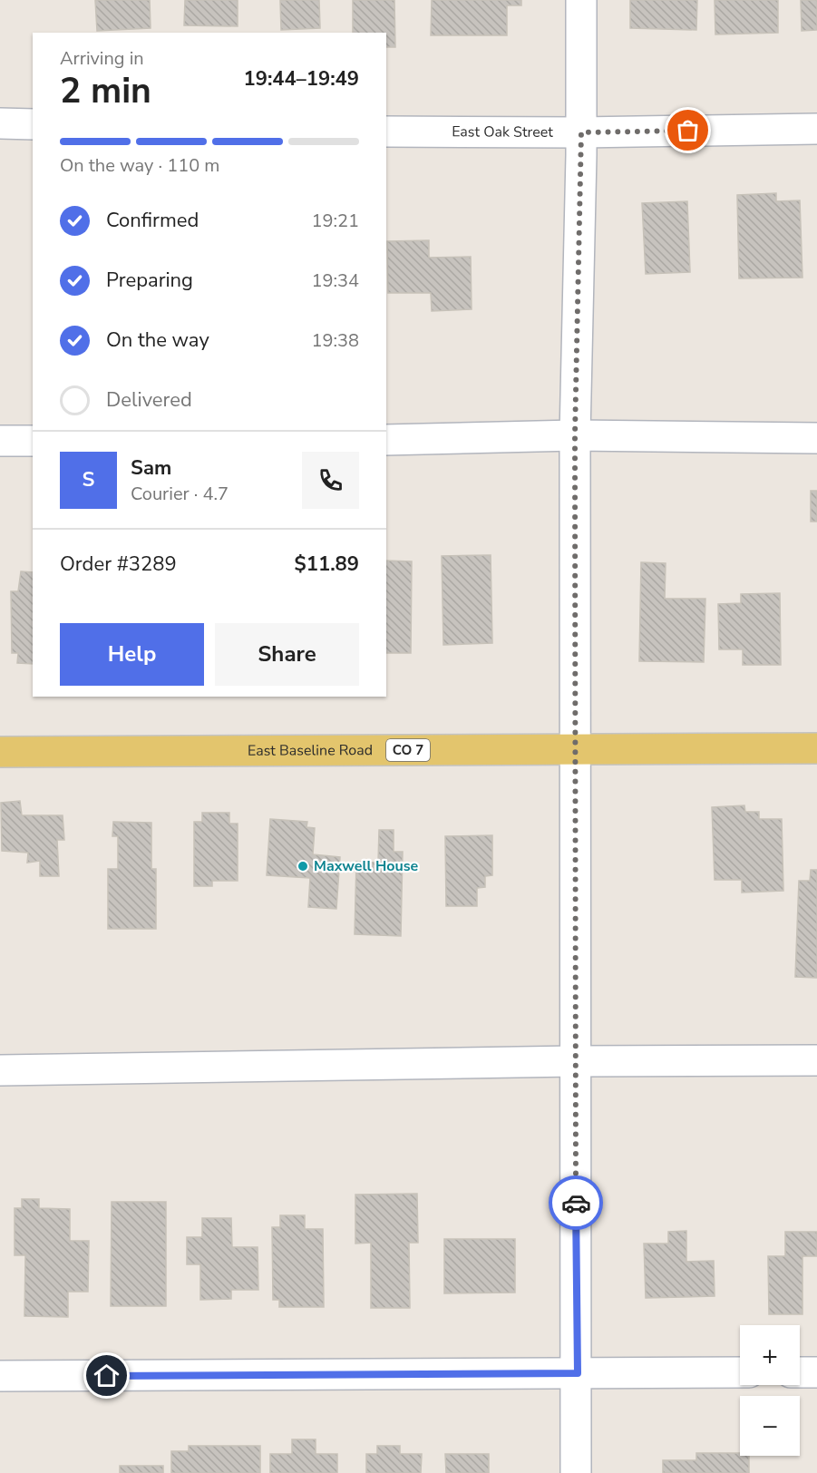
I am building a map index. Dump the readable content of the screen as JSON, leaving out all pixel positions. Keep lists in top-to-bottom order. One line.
{"streets":{"main road":["East Baseline Road","CO 7"],"street":["East Oak Street"]},"places":["Maxwell House"],"page":{"heading":["2 min","Arriving in","19:44–19:49"],"panel":["Sam","Courier · 4.7","Order #3289","$11.89"],"bar":"On the way · 110 m","list":[["Confirmed","19:21"],["Preparing","19:34"],["On the way","19:38"],"Delivered"],"round":"S","buttons":["Help","Share"],"map_buttons":["+","−"]}}
